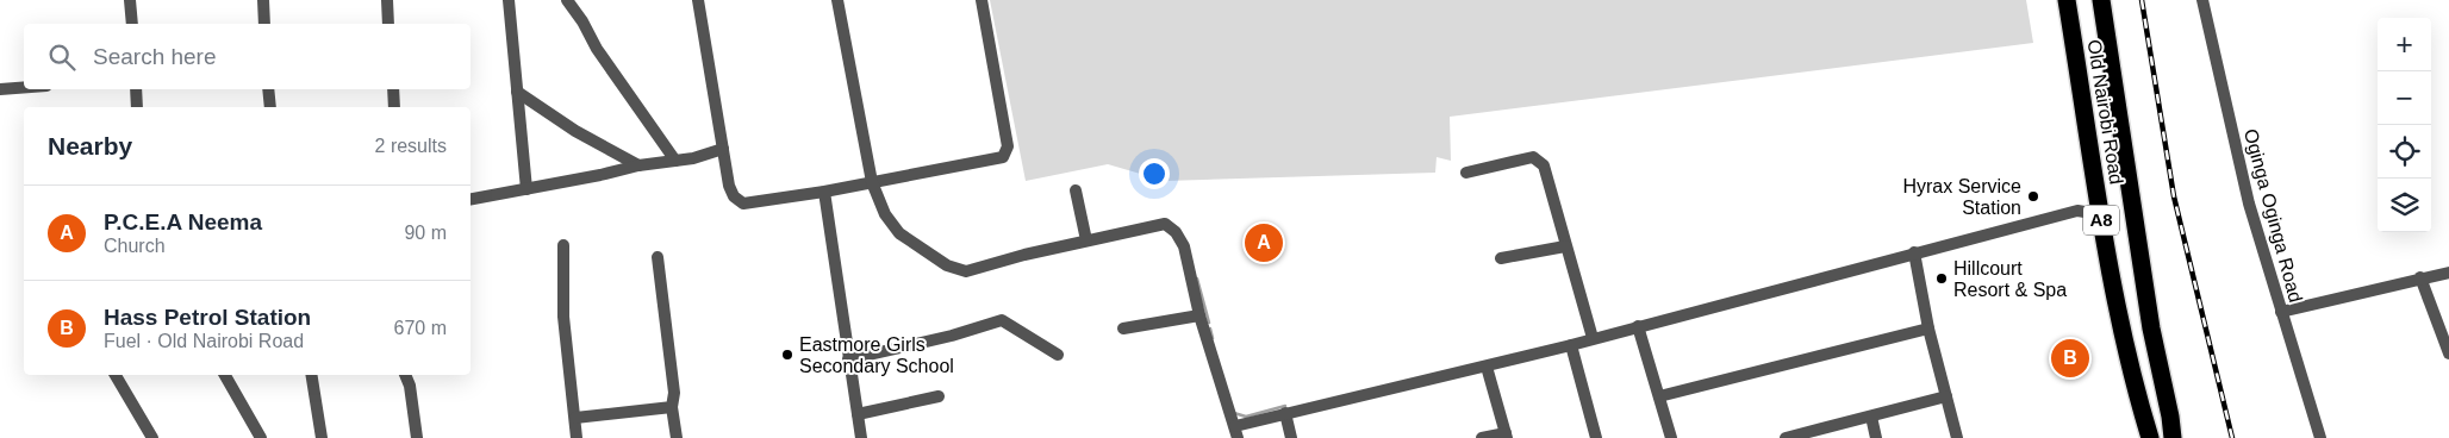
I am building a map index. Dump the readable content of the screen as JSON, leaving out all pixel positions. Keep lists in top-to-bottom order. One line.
{"streets":{"highway":["Old Nairobi Road","A8"],"street":["Oginga Oginga Road"]},"places":["Hyrax Service Station","Hillcourt Resort & Spa","Eastmore Girls Secondary School"],"page":{"map_buttons":["+","−"],"search":"Search here","heading":["Nearby","2 results"],"list":[{"mark":"A","name":"P.C.E.A Neema","note":"Church","value":"90 m"},{"mark":"B","name":"Hass Petrol Station","note":"Fuel · Old Nairobi Road","value":"670 m"}],"pins":["A","B"]}}
